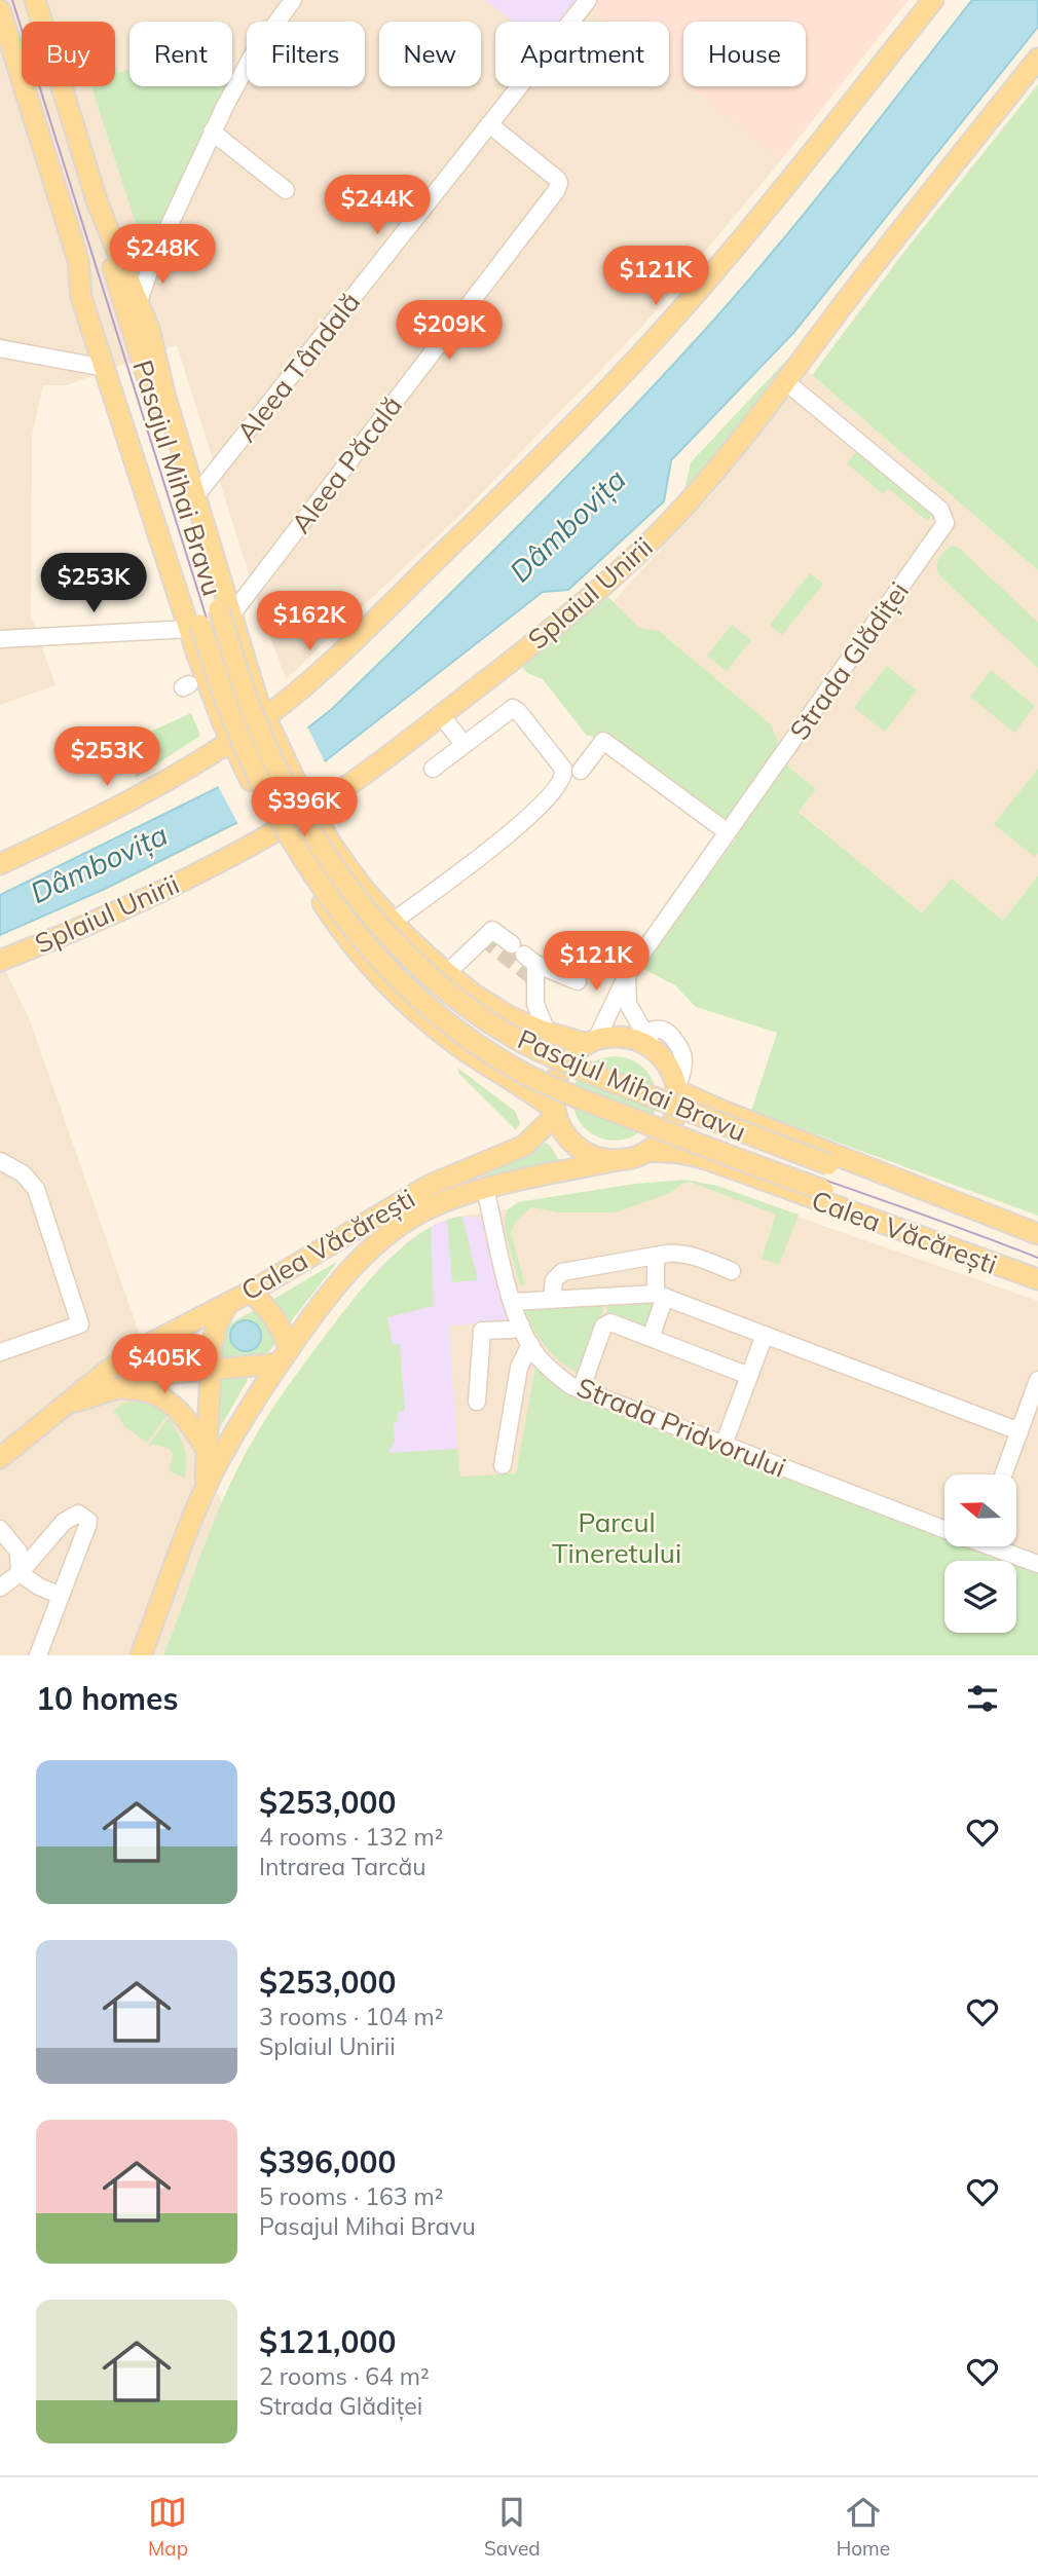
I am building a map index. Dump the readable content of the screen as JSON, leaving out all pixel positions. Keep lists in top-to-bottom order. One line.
{"streets":{"main road":["Pasajul Mihai Bravu","Splaiul Unirii","Calea Văcărești"],"street":["Aleea Tândală","Aleea Păcală","Strada Glădiței","Strada Pridvorului"]},"crossings":[["Aleea Tândală","Aleea Păcală"],["Splaiul Unirii","Strada Glădiței"],["Strada Glădiței","Calea Văcărești"],["Calea Văcărești","Strada Pridvorului"]],"water":["Dâmbovița"],"parks":["Parcul Tineretului"],"north":"left","page":{"chip":["Buy","Rent","Filters","New","Apartment","House"],"price":["$244K","$248K","$121K","$209K","$253K","$162K","$253K","$396K","$121K","$405K"],"heading":"10 homes","list":[{"name":"$253,000","note":"4 rooms · 132 m² · Intrarea Tarcău"},{"name":"$253,000","note":"3 rooms · 104 m² · Splaiul Unirii"},{"name":"$396,000","note":"5 rooms · 163 m² · Pasajul Mihai Bravu"},{"name":"$121,000","note":"2 rooms · 64 m² · Strada Glădiței"}],"tabs":["Map","Saved","Home"]}}
